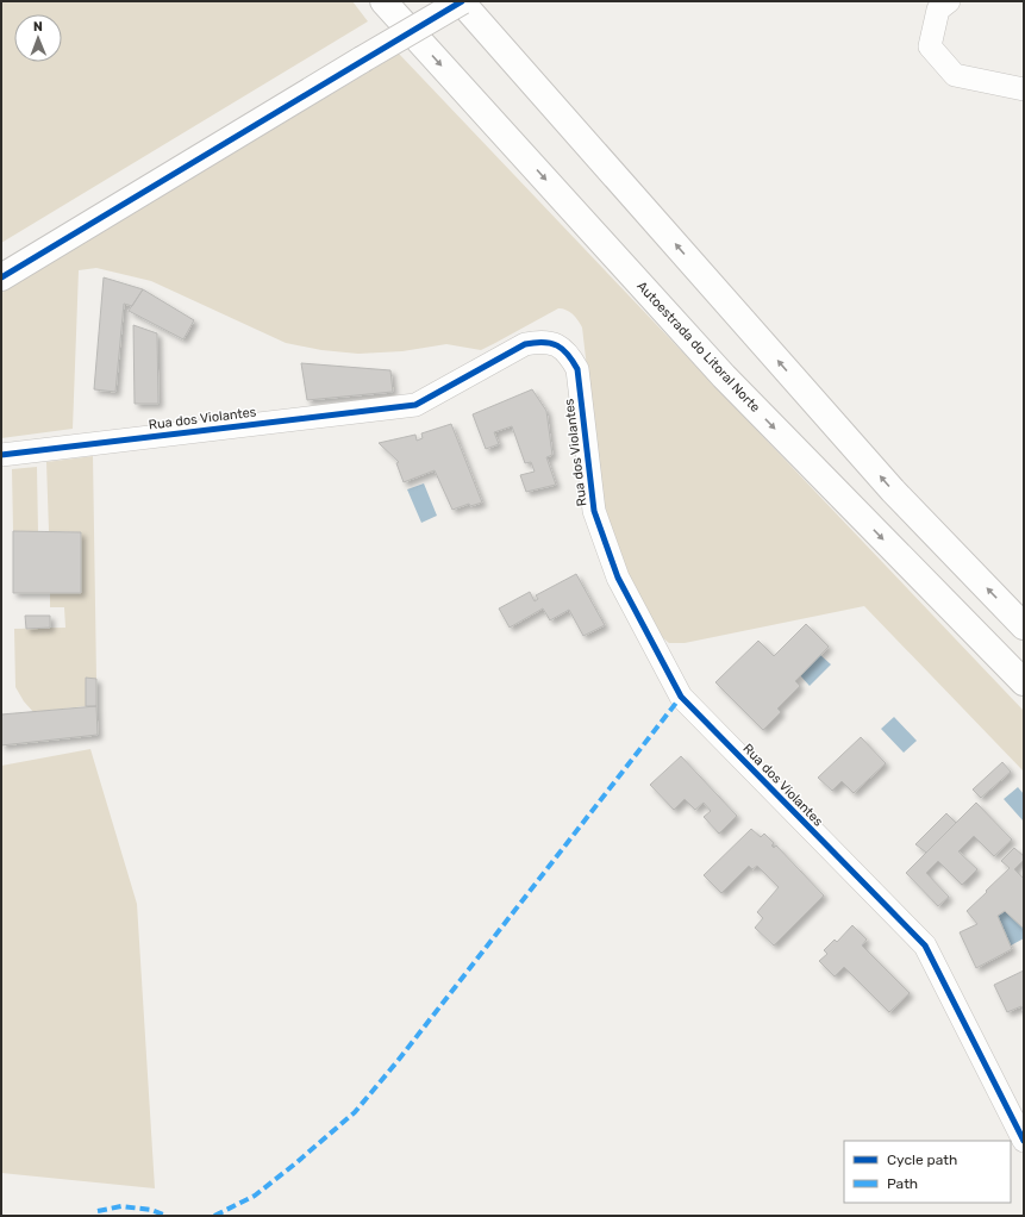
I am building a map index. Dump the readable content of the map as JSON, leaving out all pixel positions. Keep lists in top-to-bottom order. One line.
{"streets":{"main road":["Autoestrada do Litoral Norte"],"street":["Rua dos Violantes"]},"legend":["Cycle path","Path"],"north":"top"}
